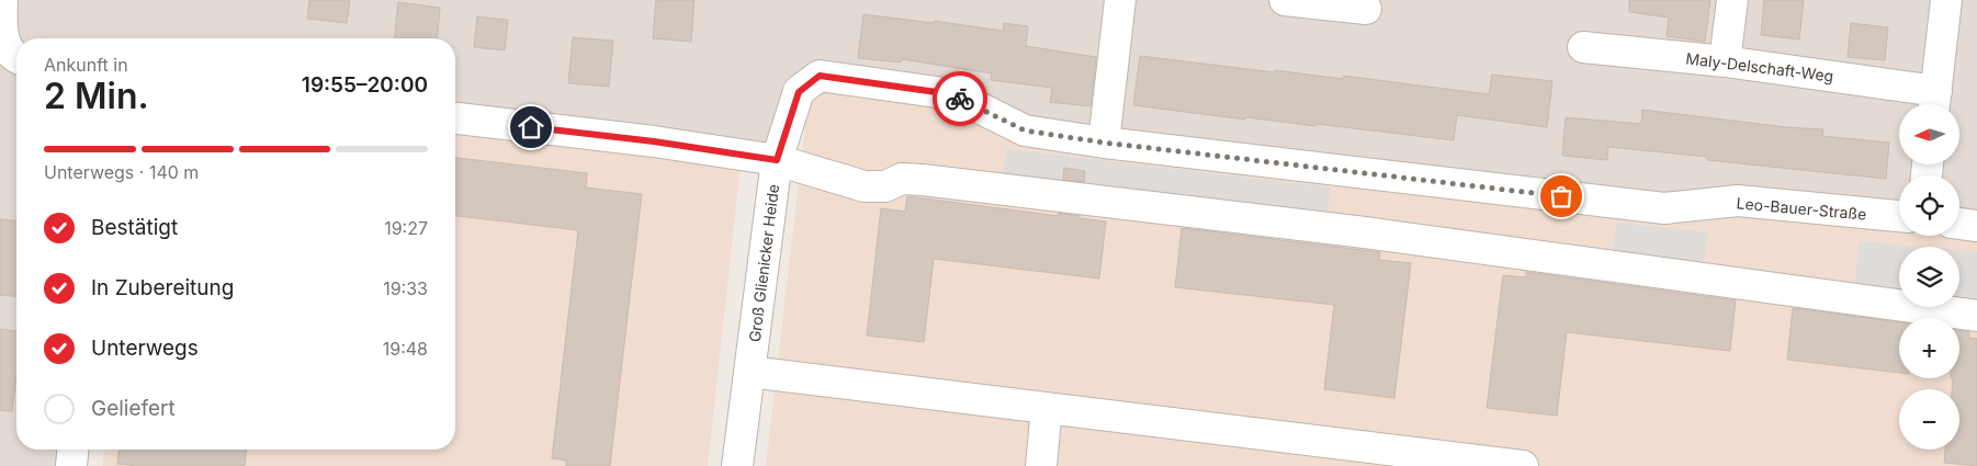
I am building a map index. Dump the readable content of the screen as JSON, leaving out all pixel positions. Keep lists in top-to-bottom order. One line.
{"streets":{"street":["Maly-Delschaft-Weg","Leo-Bauer-Straße","Groß Glienicker Heide"]},"crossings":[["Leo-Bauer-Straße","Groß Glienicker Heide"]],"north":"left","page":{"heading":["2 Min.","Ankunft in","19:55–20:00"],"map_buttons":["+","−"],"bar":"Unterwegs · 140 m","list":[["Bestätigt","19:27"],["In Zubereitung","19:33"],["Unterwegs","19:48"],"Geliefert"]}}
